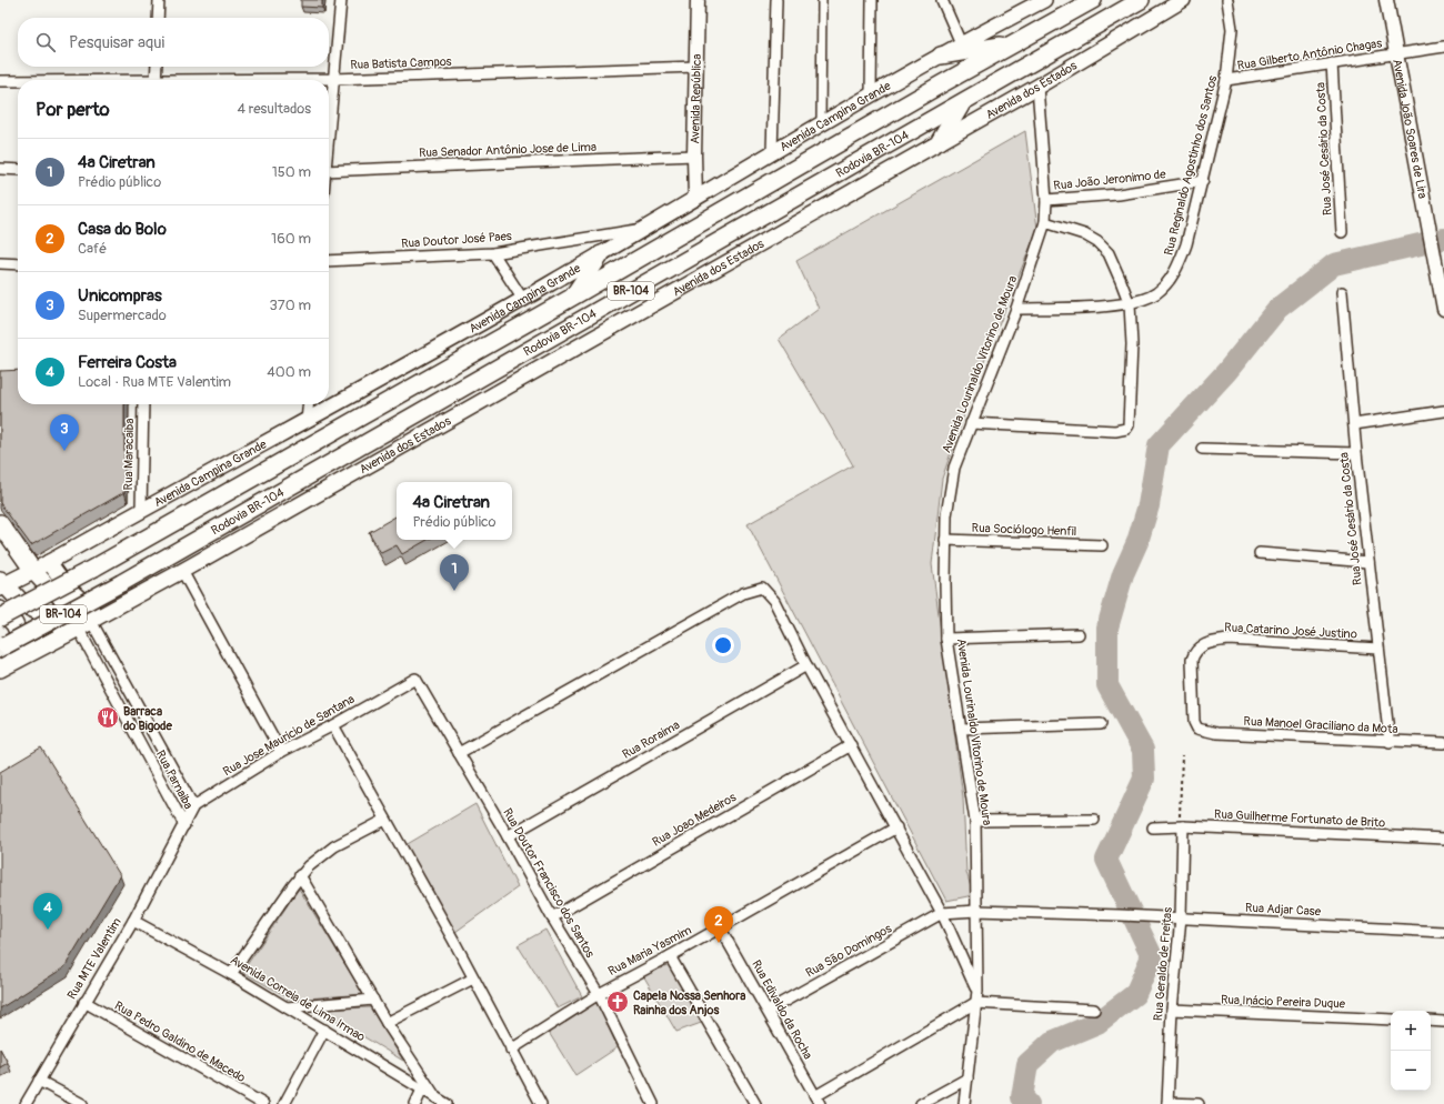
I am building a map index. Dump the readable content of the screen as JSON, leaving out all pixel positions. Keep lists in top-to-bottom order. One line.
{"streets":{"main road":["Avenida dos Estados","Avenida Campina Grande","Rodovia BR-104","BR-104"],"street":["Rua Gilberto Antônio Chagas","Rua Batista Campos","Avenida República","Avenida João Soares de Lira","Rua José Cesário da Costa","Rua Senador Antônio Jose de Lima","Rua Reginaldo Agostinho dos Santos","Rua João Jeronimo de","Rua Doutor José Paes","Avenida Lourinaldo Vitorino de Moura","Rua Maracaiba","Rua Sociólogo Henfil","Rua Catarino José Justino","Rua Manoel Graciliano da Mota","Rua Jose Mauricio de Santana","Rua Roraima","Rua Parnaiba","Rua Guilherme Fortunato de Brito","Rua Joao Medeiros","Rua Doutor Francisco dos Santos","Rua Adjar Case","Rua Maria Yasmim","Rua São Domingos","Rua MTE Valentim","Rua Geraldo de Freitas","Avenida Correia de Lima Irmao","Rua Inácio Pereira Duque","Rua Edivaldo da Rocha","Rua Pedro Galdino de Macedo"]},"crossings":[["Rua Gilberto Antônio Chagas","Avenida João Soares de Lira"],["Rua Gilberto Antônio Chagas","Rua José Cesário da Costa"],["Rua Gilberto Antônio Chagas","Rua Reginaldo Agostinho dos Santos"],["Rua Batista Campos","Avenida República"],["Avenida dos Estados","Avenida Lourinaldo Vitorino de Moura"],["Avenida dos Estados","Rua Parnaiba"],["Avenida República","Avenida Campina Grande"],["Avenida República","Rua Senador Antônio Jose de Lima"],["Avenida Campina Grande","Rua Doutor José Paes"],["Avenida Campina Grande","Rua Maracaiba"],["Rua José Cesário da Costa","Rua Catarino José Justino"],["Rua José Cesário da Costa","Rua Manoel Graciliano da Mota"],["Rua Reginaldo Agostinho dos Santos","Rua João Jeronimo de"],["Rua Reginaldo Agostinho dos Santos","Avenida Lourinaldo Vitorino de Moura"],["Rua João Jeronimo de","Avenida Lourinaldo Vitorino de Moura"],["Avenida Lourinaldo Vitorino de Moura","Rua Sociólogo Henfil"],["Avenida Lourinaldo Vitorino de Moura","Rua Adjar Case"],["Rua Catarino José Justino","Rua Manoel Graciliano da Mota"],["Rua Jose Mauricio de Santana","Rua Parnaiba"],["Rua Jose Mauricio de Santana","Rua Doutor Francisco dos Santos"],["Rua Roraima","Rua Doutor Francisco dos Santos"],["Rua Parnaiba","Rua MTE Valentim"],["Rua Guilherme Fortunato de Brito","Rua Geraldo de Freitas"],["Rua Joao Medeiros","Rua Doutor Francisco dos Santos"],["Rua Doutor Francisco dos Santos","Rua Maria Yasmim"],["Rua Adjar Case","Rua São Domingos"],["Rua Adjar Case","Rua Geraldo de Freitas"],["Rua Maria Yasmim","Rua Edivaldo da Rocha"],["Rua São Domingos","Rua Edivaldo da Rocha"],["Rua MTE Valentim","Avenida Correia de Lima Irmao"],["Rua MTE Valentim","Rua Pedro Galdino de Macedo"],["Rua Geraldo de Freitas","Rua Inácio Pereira Duque"]],"places":{"restaurant":["Barraca do Bigode"],"church":["Capela Nossa Senhora Rainha dos Anjos"]},"page":{"search":"Pesquisar aqui","heading":["Por perto","4 resultados"],"list":[{"mark":"1","name":"4ª Ciretran","note":"Prédio público","value":"150 m"},{"mark":"2","name":"Casa do Bolo","note":"Café","value":"160 m"},{"mark":"3","name":"Unicompras","note":"Supermercado","value":"370 m"},{"mark":"4","name":"Ferreira Costa","note":"Local · Rua MTE Valentim","value":"400 m"}],"pins":["3","1","4","2"],"popup":["4ª Ciretran","Prédio público"],"map_buttons":["+","−"]}}
